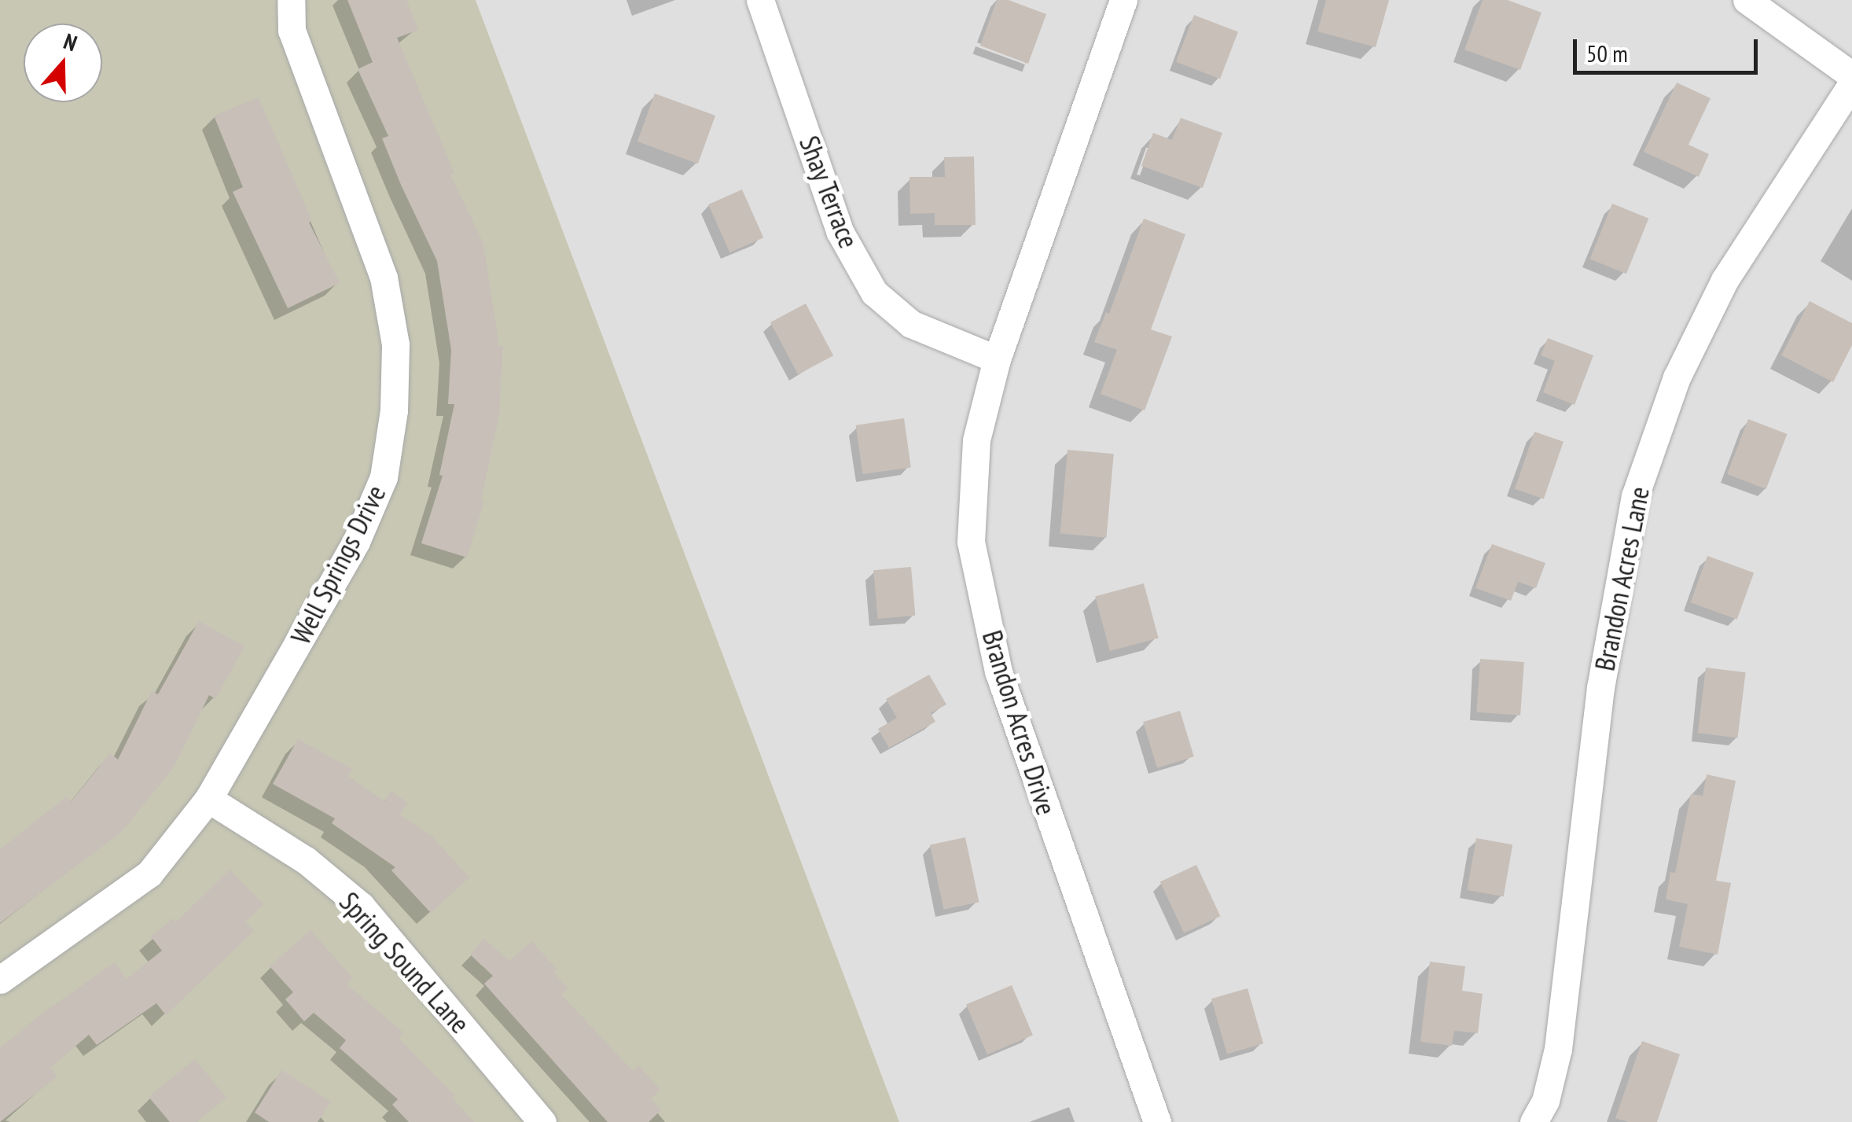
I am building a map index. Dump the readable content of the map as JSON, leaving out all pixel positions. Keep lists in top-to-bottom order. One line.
{"streets":{"street":["Shay Terrace","Well Springs Drive","Brandon Acres Lane","Brandon Acres Drive","Spring Sound Lane"]},"crossings":[["Shay Terrace","Brandon Acres Drive"],["Well Springs Drive","Spring Sound Lane"]],"scale_bar":"50 m","north":"top"}
